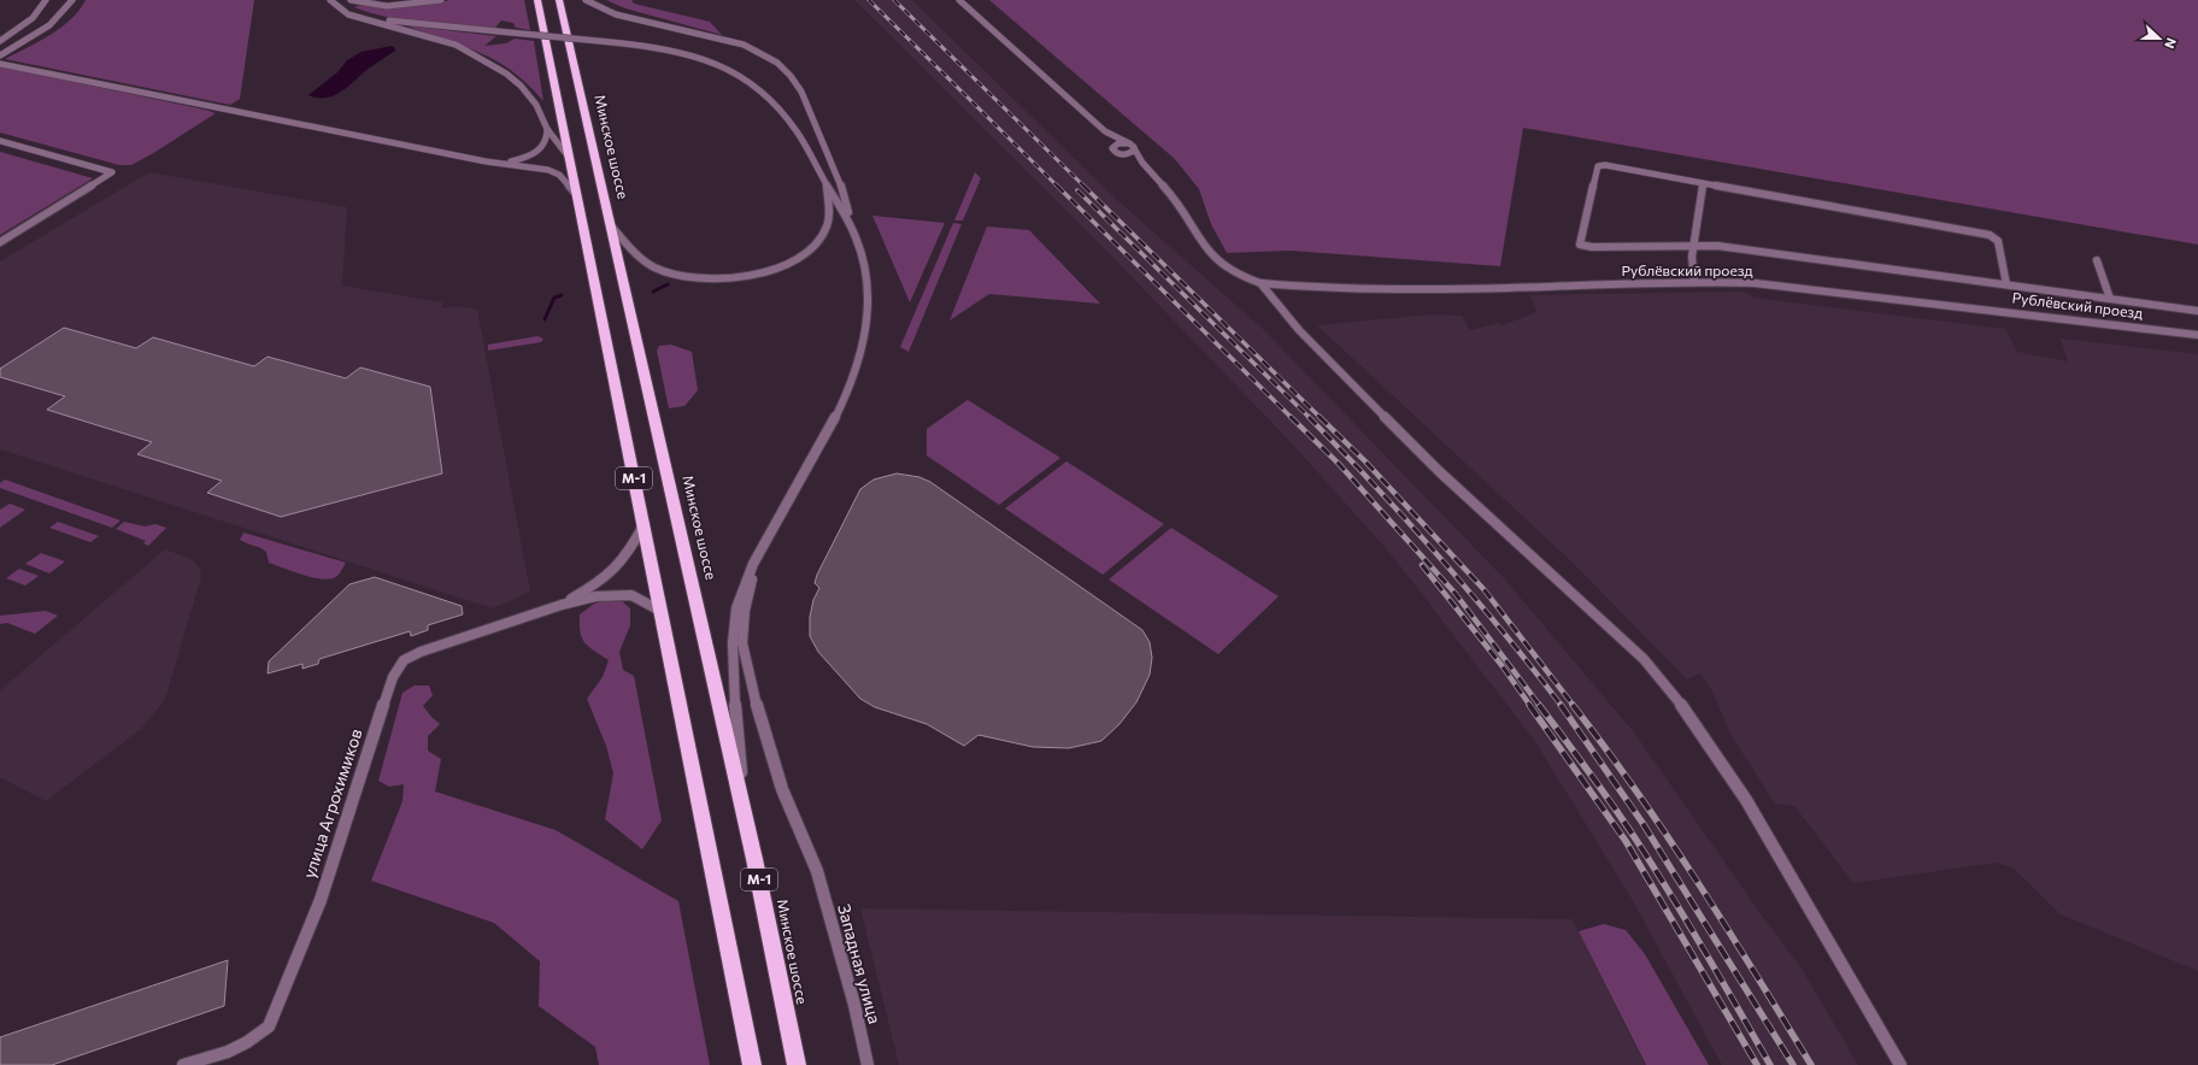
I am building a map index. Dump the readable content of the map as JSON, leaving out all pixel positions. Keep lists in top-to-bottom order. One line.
{"streets":{"highway":["Минское шоссе","М-1"],"street":["Рублёвский проезд","улица Агрохимиков","Западная улица"]},"crossings":[["М-1","улица Агрохимиков"]],"north":"right"}
